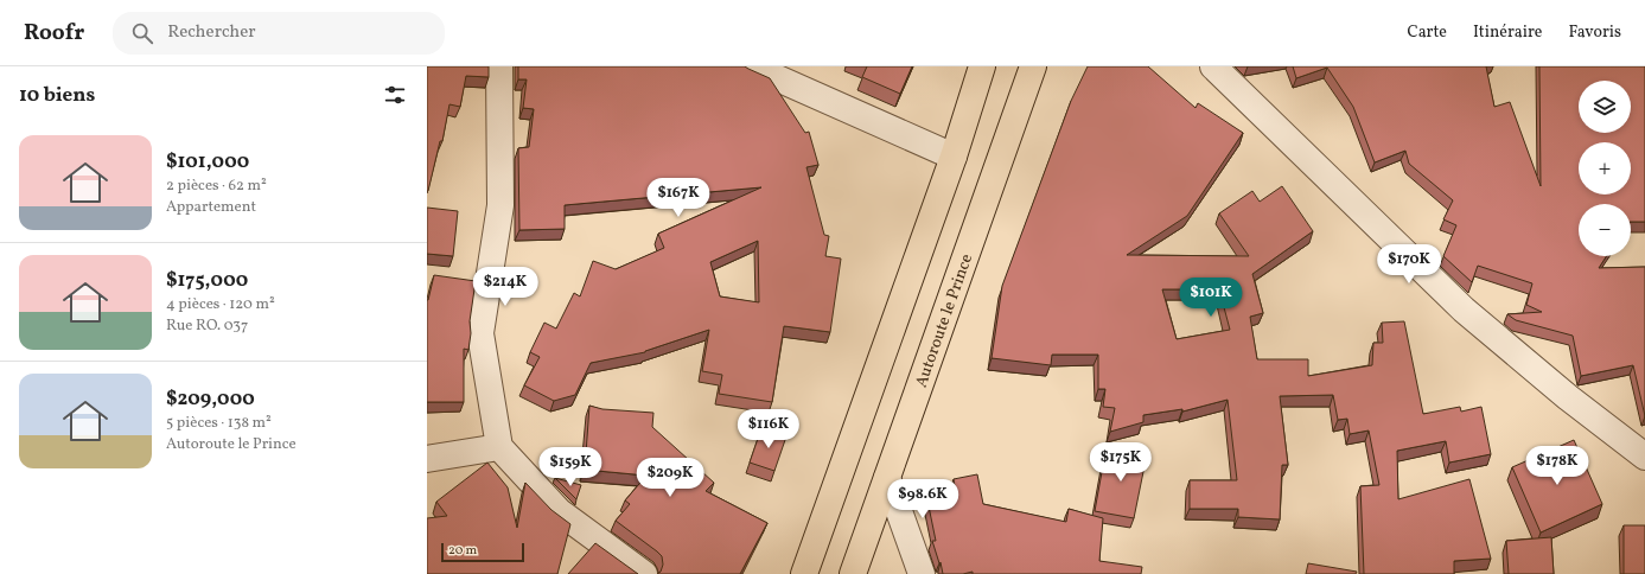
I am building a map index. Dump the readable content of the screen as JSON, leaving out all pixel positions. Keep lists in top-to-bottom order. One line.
{"streets":{"main road":["Autoroute le Prince"]},"scale_bar":"20 m","page":{"header":"Roofr","search":"Rechercher","nav":["Carte","Itinéraire","Favoris"],"heading":"10 biens","map_buttons":["+","−"],"list":[{"name":"$101,000","note":"2 pièces · 62 m² · Appartement"},{"name":"$175,000","note":"4 pièces · 120 m² · Rue RO. 037"},{"name":"$209,000","note":"5 pièces · 138 m² · Autoroute le Prince"}],"price":["$167K","$170K","$214K","$101K","$116K","$175K","$178K","$159K","$209K","$98.6K"],"scale":"20 m"}}
